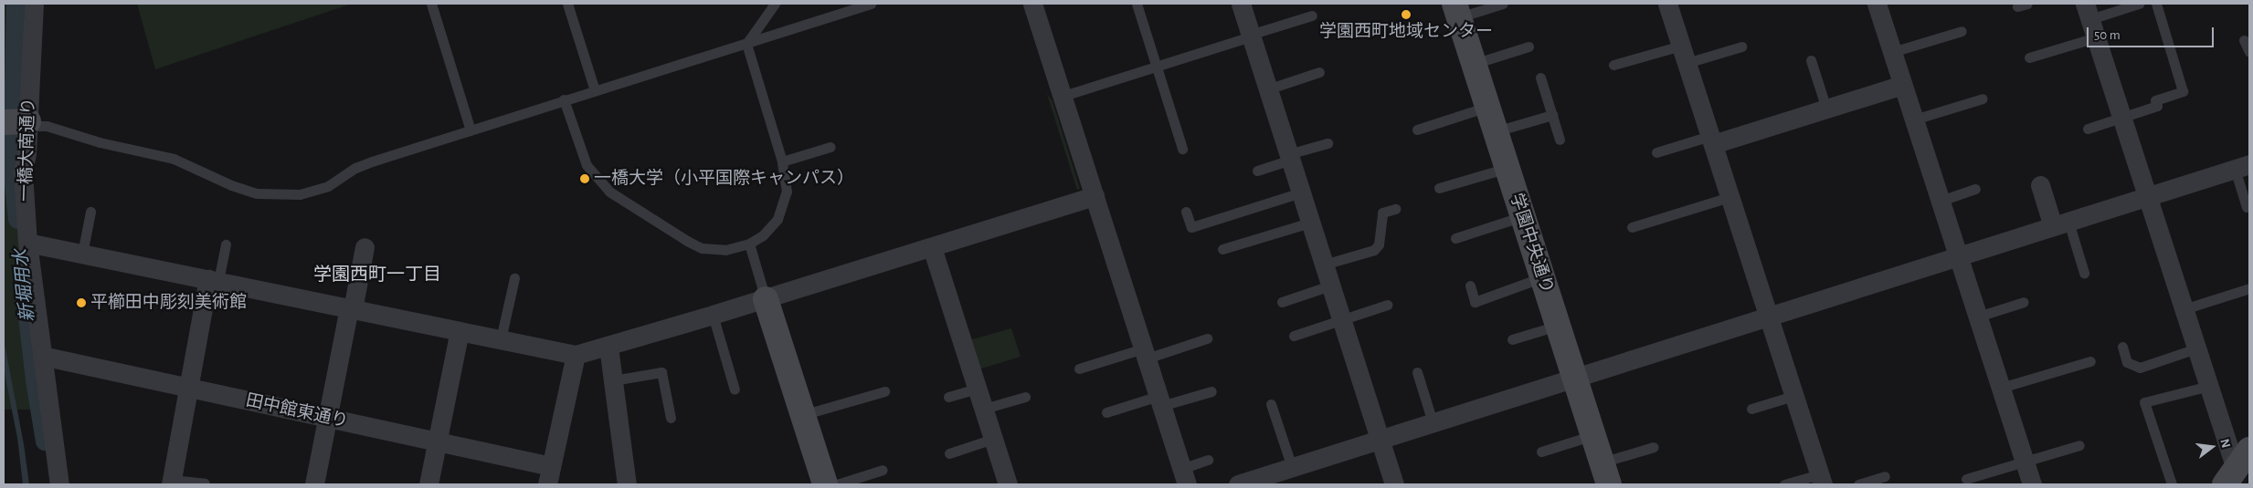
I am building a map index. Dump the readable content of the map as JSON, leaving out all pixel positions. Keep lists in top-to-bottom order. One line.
{"streets":{"street":["一橋大南通り","学園中央通り","田中館東通り"]},"crossings":[["一橋大南通り","田中館東通り"]],"districts":["学園西町一丁目"],"water":["新堀用水"],"places":["学園西町地域センター","一橋大学（小平国際キャンパス）","平櫛田中彫刻美術館"],"scale_bar":"50 m","north":"right"}
